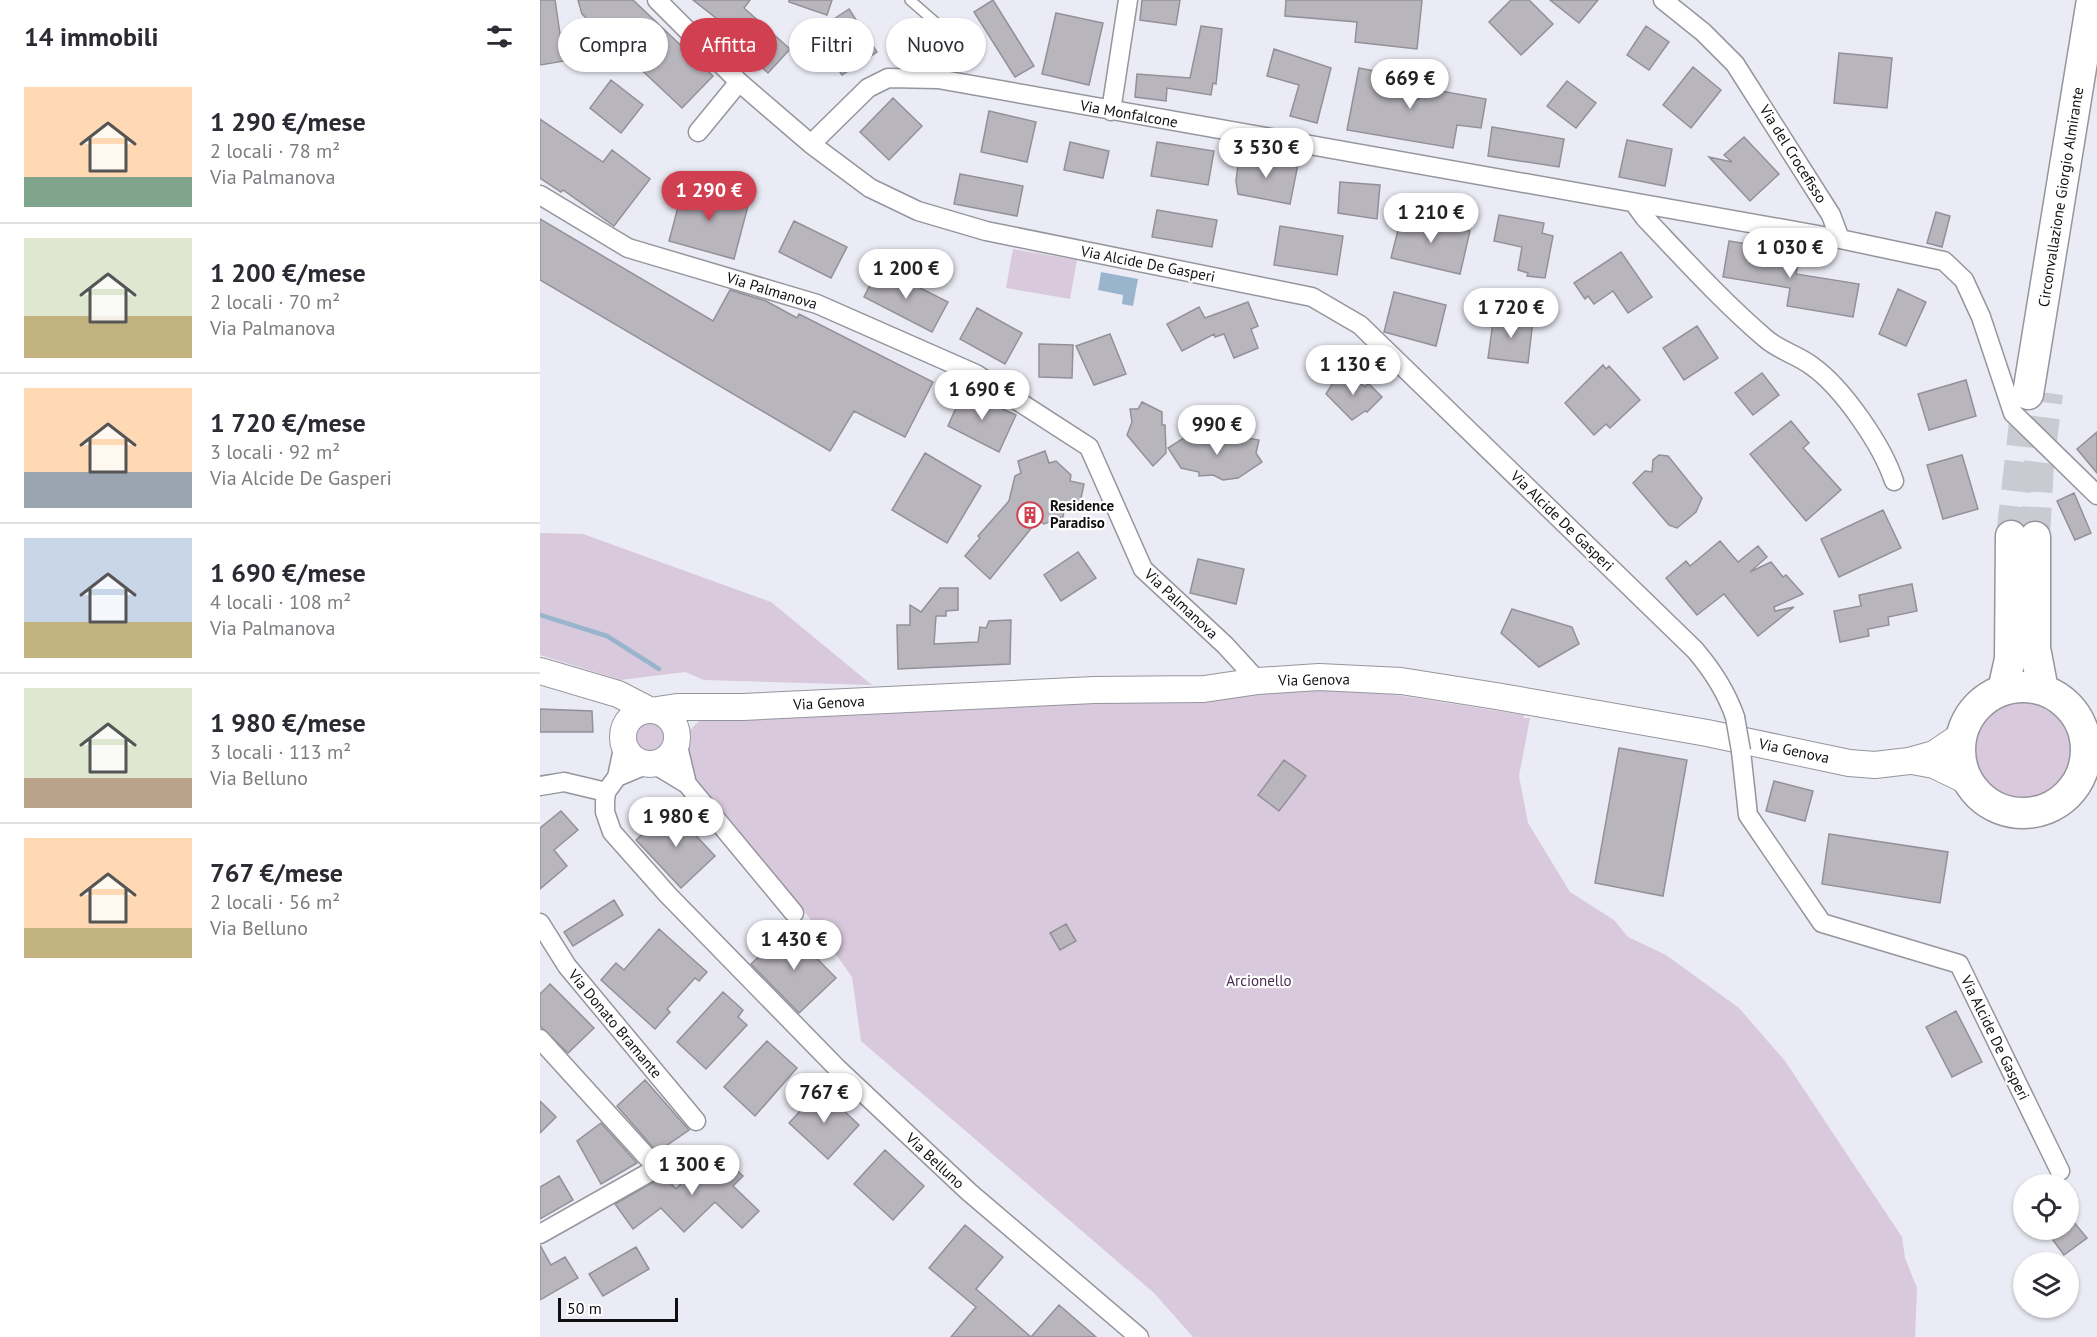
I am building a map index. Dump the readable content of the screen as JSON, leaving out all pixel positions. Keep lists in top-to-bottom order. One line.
{"streets":{"highway":["Circonvallazione Giorgio Almirante","Via Genova"],"street":["Via Monfalcone","Via del Crocefisso","Via Alcide De Gasperi","Via Palmanova","Via Donato Bramante","Via Belluno"]},"crossings":[["Via Monfalcone","Via del Crocefisso"],["Via Monfalcone","Via Alcide De Gasperi"],["Via Palmanova","Via Genova"],["Via Genova","Via Belluno"]],"parks":["Arcionello"],"places":{"building":["Residence Paradiso"]},"scale_bar":"50 m","page":{"heading":"14 immobili","chip":["Compra","Affitta","Filtri","Nuovo"],"price":["669 €","3 530 €","1 290 €","1 210 €","1 030 €","1 200 €","1 720 €","1 130 €","1 690 €","990 €","1 980 €","1 430 €","767 €","1 300 €"],"list":[{"name":"1 290 €/mese","note":"2 locali · 78 m² · Via Palmanova"},{"name":"1 200 €/mese","note":"2 locali · 70 m² · Via Palmanova"},{"name":"1 720 €/mese","note":"3 locali · 92 m² · Via Alcide De Gasperi"},{"name":"1 690 €/mese","note":"4 locali · 108 m² · Via Palmanova"},{"name":"1 980 €/mese","note":"3 locali · 113 m² · Via Belluno"},{"name":"767 €/mese","note":"2 locali · 56 m² · Via Belluno"}],"scale":"50 m"}}
